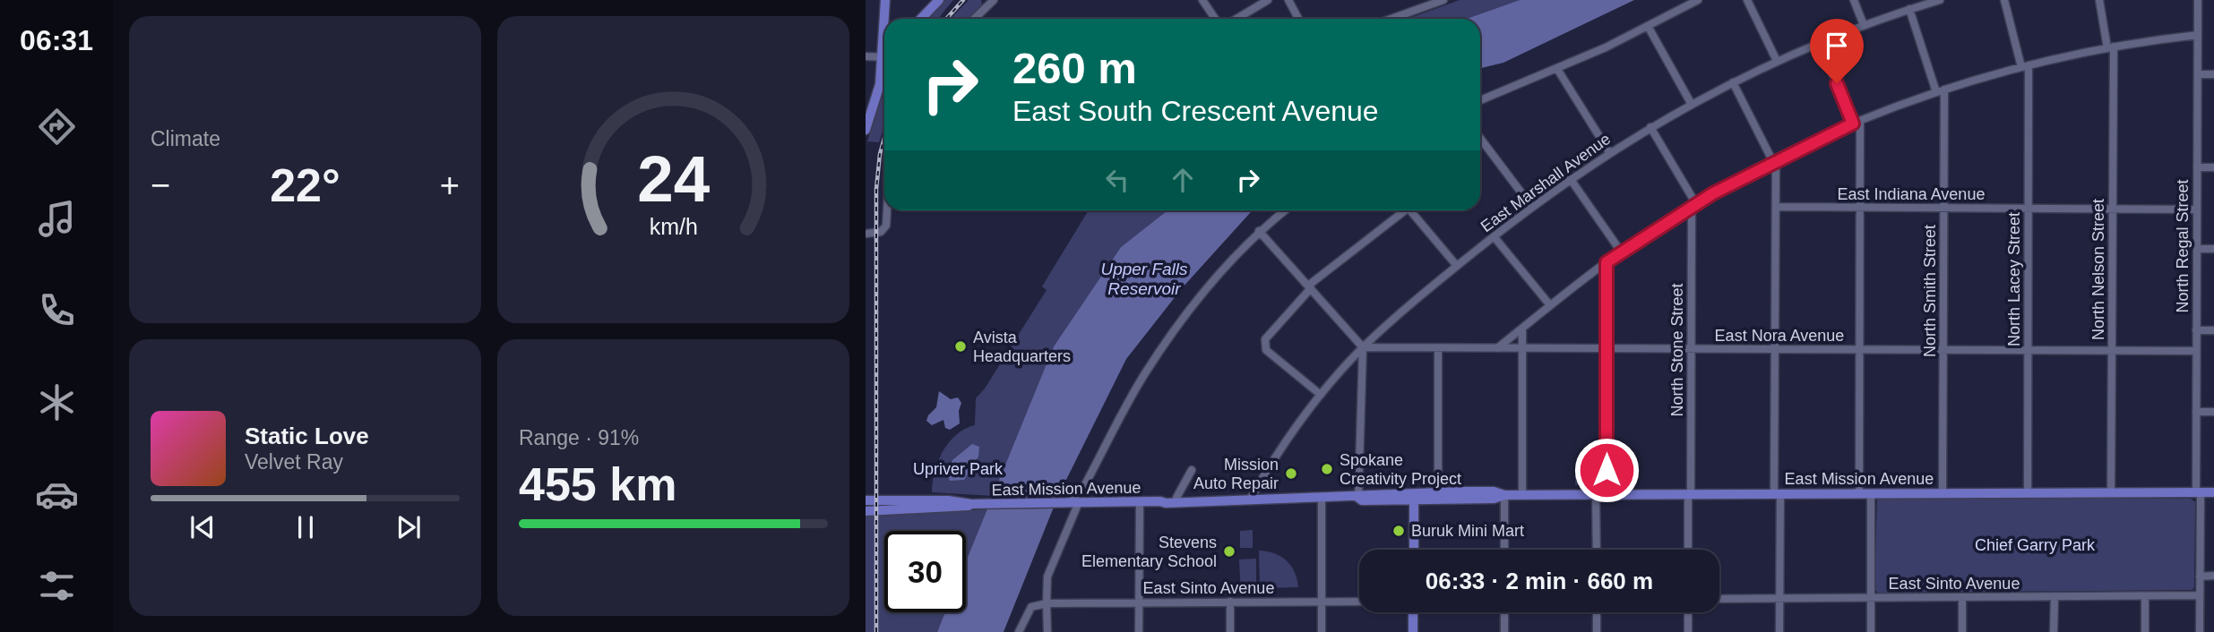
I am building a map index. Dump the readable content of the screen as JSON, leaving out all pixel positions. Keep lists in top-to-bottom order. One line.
{"streets":{"main road":["East Mission Avenue"],"street":["East Marshall Avenue","East Indiana Avenue","North Regal Street","North Nelson Street","North Lacey Street","North Smith Street","East Nora Avenue","North Stone Street","East Sinto Avenue"]},"crossings":[["East Marshall Avenue","East Nora Avenue"],["East Marshall Avenue","East Mission Avenue"],["East Indiana Avenue","North Regal Street"],["East Indiana Avenue","North Nelson Street"],["East Indiana Avenue","North Lacey Street"],["East Indiana Avenue","North Smith Street"],["North Regal Street","East Nora Avenue"],["North Regal Street","East Mission Avenue"],["North Regal Street","East Sinto Avenue"],["North Nelson Street","East Nora Avenue"],["North Nelson Street","East Mission Avenue"],["North Lacey Street","East Nora Avenue"],["North Lacey Street","East Mission Avenue"],["North Smith Street","East Nora Avenue"],["North Smith Street","East Mission Avenue"],["East Nora Avenue","North Stone Street"],["North Stone Street","East Mission Avenue"]],"water":["Upper Falls Reservoir"],"parks":["Upriver Park","Chief Garry Park"],"places":["Avista Headquarters","Spokane Creativity Project","Mission Auto Repair","Buruk Mini Mart","Stevens Elementary School"],"page":{"tabs":"06:31","tile":["Climate",["Range · 91%","455 km"]],"turn":["260 m","East South Crescent Avenue"],"heat":["−","22°","+"],"song":["Static Love","Velvet Ray"],"limit":"30","trip":"06:33 · 2 min · 660 m","gauge":["24","km/h"]}}
